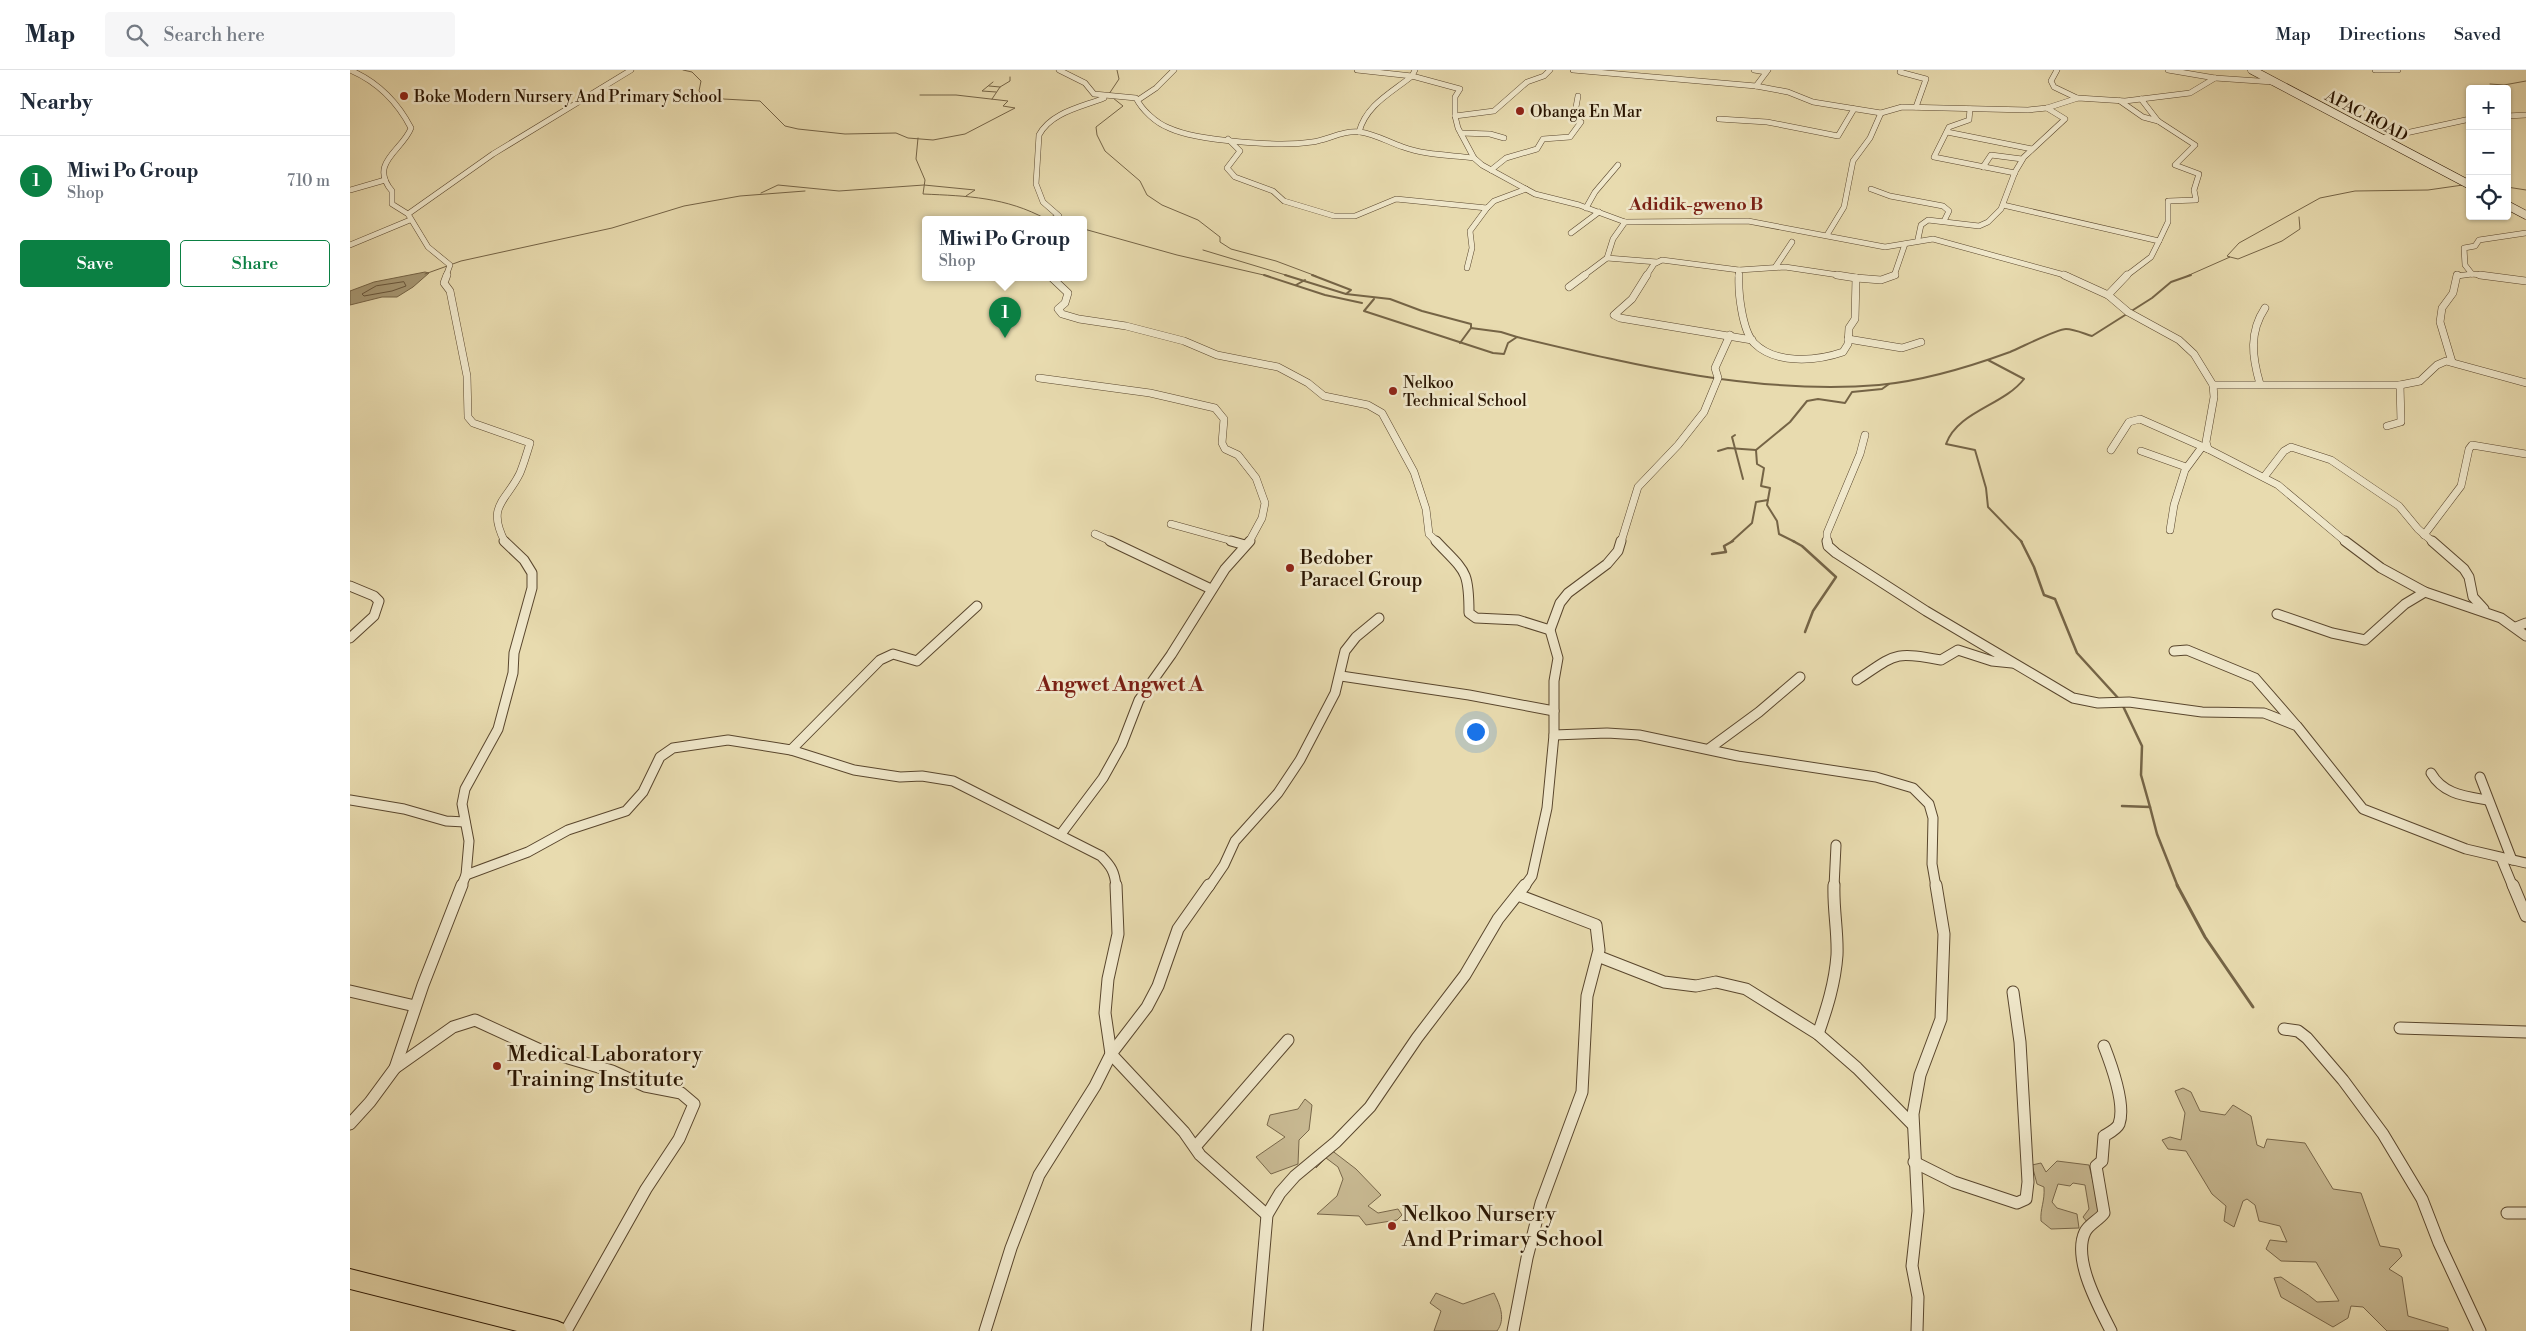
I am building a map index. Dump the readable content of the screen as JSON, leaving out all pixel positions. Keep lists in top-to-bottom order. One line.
{"streets":{"main road":["APAC ROAD"]},"districts":["Adidik-gweno B","Angwet Angwet A"],"places":["Boke Modern Nursery And Primary School","Obanga En Mar","Nelkoo Technical School","Bedober Paracel Group","Medical Laboratory Training Institute","Nelkoo Nursery And Primary School"],"page":{"header":"Map","search":"Search here","nav":["Map","Directions","Saved"],"heading":"Nearby","map_buttons":["+","−"],"list":[{"mark":"1","name":"Miwi Po Group","note":"Shop","value":"710 m"}],"popup":["Miwi Po Group","Shop"],"buttons":["Save","Share"],"pins":"1"}}
